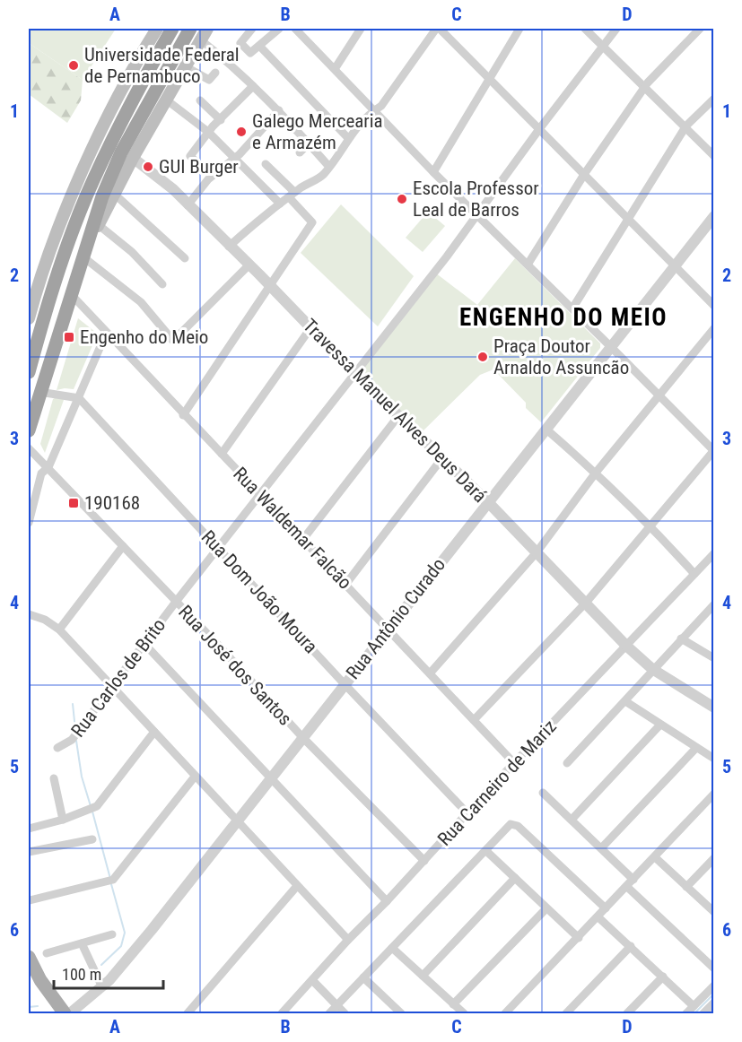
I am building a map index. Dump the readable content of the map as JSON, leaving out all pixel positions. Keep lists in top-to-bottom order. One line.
{"streets":{"street":["Travessa Manuel Alves Deus Dará","Rua Waldemar Falcão","Rua Dom João Moura","Rua Antônio Curado","Rua José dos Santos","Rua Carlos de Brito","Rua Carneiro de Mariz"]},"crossings":[["Travessa Manuel Alves Deus Dará","Rua Antônio Curado"],["Travessa Manuel Alves Deus Dará","Rua Carlos de Brito"],["Travessa Manuel Alves Deus Dará","Rua Carneiro de Mariz"],["Rua Waldemar Falcão","Rua Antônio Curado"],["Rua Waldemar Falcão","Rua Carlos de Brito"],["Rua Waldemar Falcão","Rua Carneiro de Mariz"],["Rua Dom João Moura","Rua Antônio Curado"],["Rua Dom João Moura","Rua Carlos de Brito"],["Rua Dom João Moura","Rua Carneiro de Mariz"],["Rua Antônio Curado","Rua José dos Santos"],["Rua José dos Santos","Rua Carlos de Brito"],["Rua José dos Santos","Rua Carneiro de Mariz"]],"districts":["ENGENHO DO MEIO"],"places":{"other":["Universidade Federal de Pernambuco","Galego Mercearia e Armazém","GUI Burger","Escola Professor Leal de Barros","Praça Doutor Arnaldo Assuncão"],"transit":["Engenho do Meio","190168"]},"scale_bar":"100 m","grid":{"columns":["A","B","C","D"],"rows":["1","2","3","4","5","6"]}}
